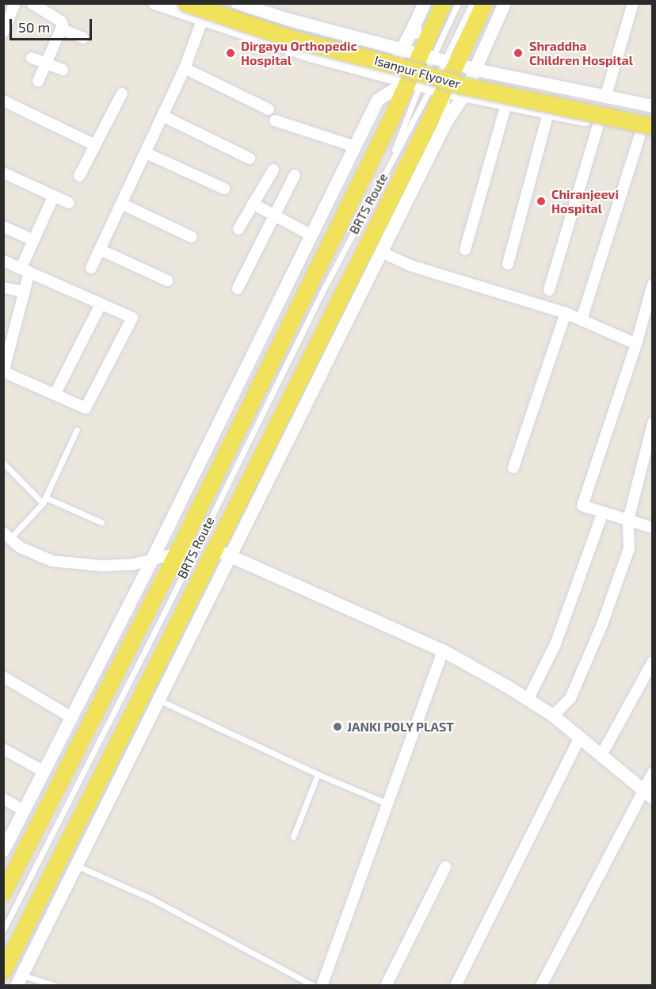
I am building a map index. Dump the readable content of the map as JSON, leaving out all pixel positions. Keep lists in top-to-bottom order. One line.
{"streets":{"main road":["Isanpur Flyover"],"lane":["BRTS Route"]},"places":["Dirgayu Orthopedic Hospital","Shraddha Children Hospital","Chiranjeevi Hospital","JANKI POLY PLAST"],"scale_bar":"50 m"}
